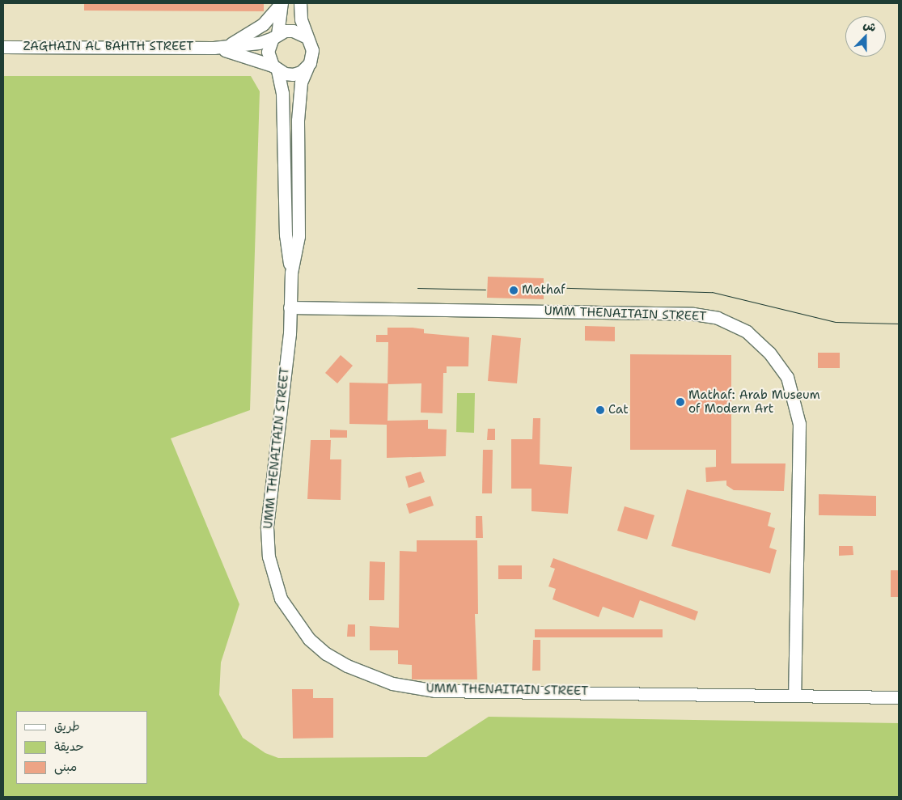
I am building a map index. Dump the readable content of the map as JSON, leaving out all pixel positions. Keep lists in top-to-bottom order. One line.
{"streets":{"street":["ZAGHAIN AL BAHTH STREET","UMM THENAITAIN STREET"]},"crossings":[["ZAGHAIN AL BAHTH STREET","UMM THENAITAIN STREET"]],"places":["Mathaf","Mathaf: Arab Museum of Modern Art","Cat"],"legend":["طريق","حديقة","مبنى"],"north":"top"}
